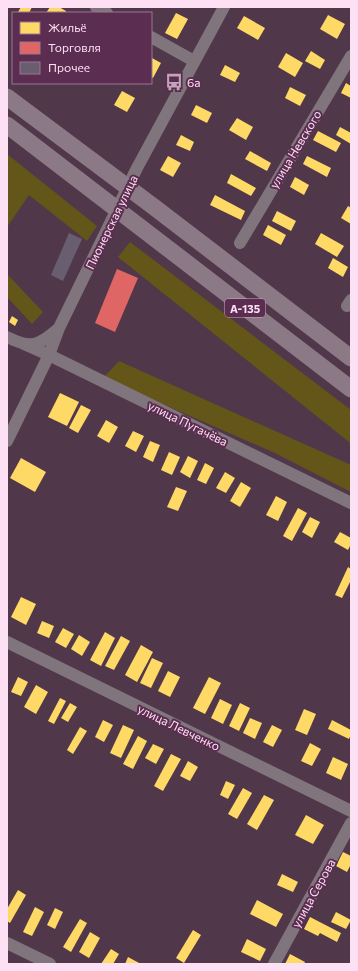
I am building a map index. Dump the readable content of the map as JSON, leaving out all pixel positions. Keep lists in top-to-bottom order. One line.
{"streets":{"highway":["А-135"],"street":["улица Невского","Пионерская улица","улица Пугачёва","улица Левченко","улица Серова"]},"crossings":[["Пионерская улица","улица Пугачёва"]],"places":{"bus stop":["6а"]},"legend":["Жильё","Торговля","Прочее"]}
